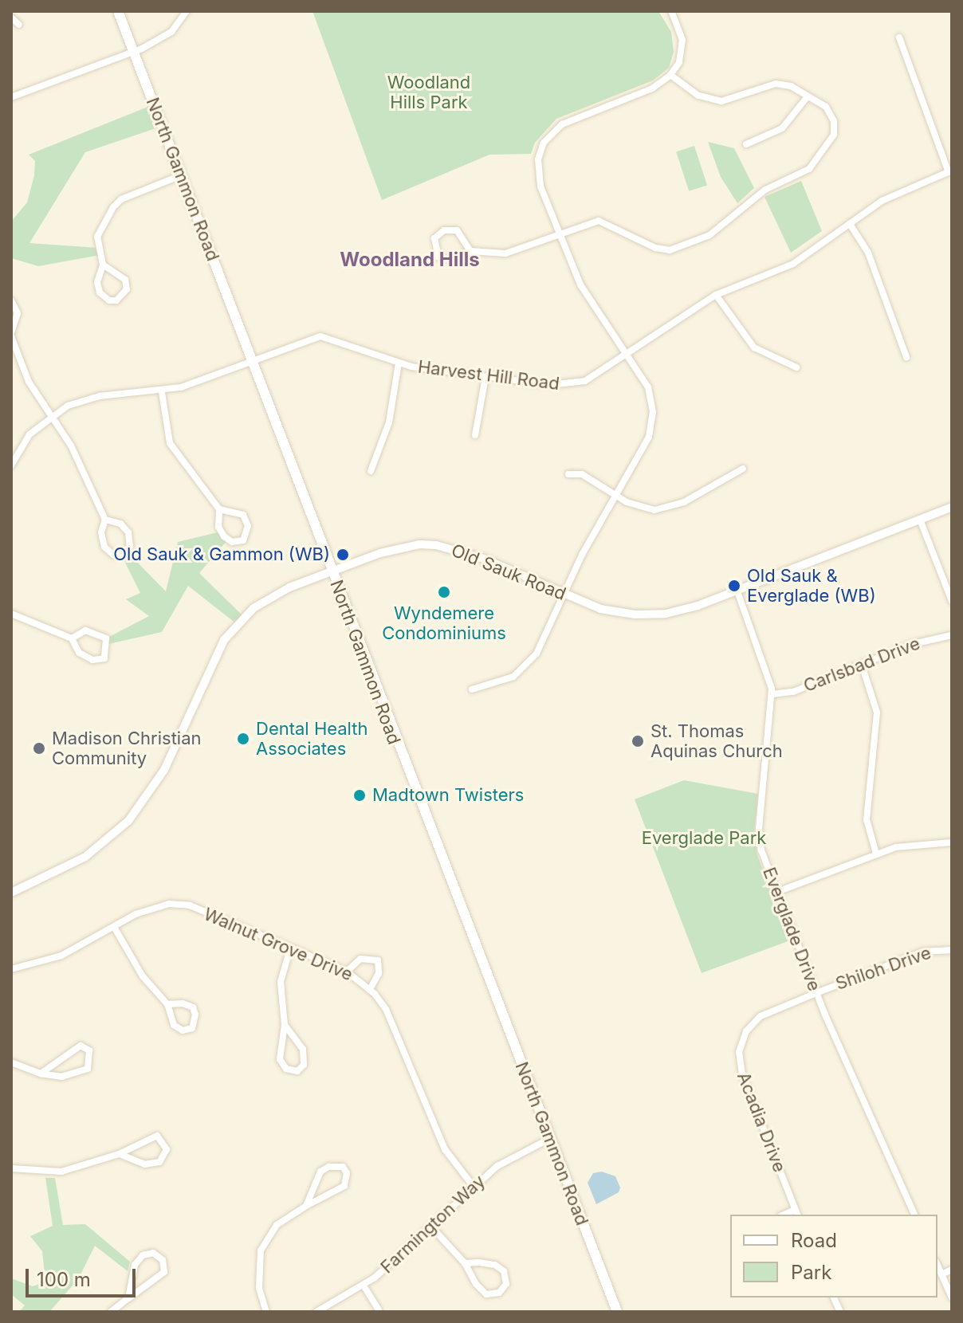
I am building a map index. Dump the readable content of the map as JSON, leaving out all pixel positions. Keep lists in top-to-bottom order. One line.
{"streets":{"main road":["North Gammon Road"],"street":["Harvest Hill Road","Old Sauk Road","Carlsbad Drive","Everglade Drive","Walnut Grove Drive","Shiloh Drive","Acadia Drive","Farmington Way"]},"crossings":[["North Gammon Road","Harvest Hill Road"],["North Gammon Road","Old Sauk Road"],["North Gammon Road","Farmington Way"],["Old Sauk Road","Everglade Drive"],["Carlsbad Drive","Everglade Drive"],["Everglade Drive","Shiloh Drive"],["Everglade Drive","Acadia Drive"],["Walnut Grove Drive","Farmington Way"],["Shiloh Drive","Acadia Drive"]],"districts":["Woodland Hills"],"parks":["Woodland Hills Park","Everglade Park"],"places":["Old Sauk & Gammon (WB)","Old Sauk & Everglade (WB)","Wyndemere Condominiums","Dental Health Associates","St. Thomas Aquinas Church","Madison Christian Community","Madtown Twisters"],"legend":["Road","Park"],"scale_bar":"100 m"}
